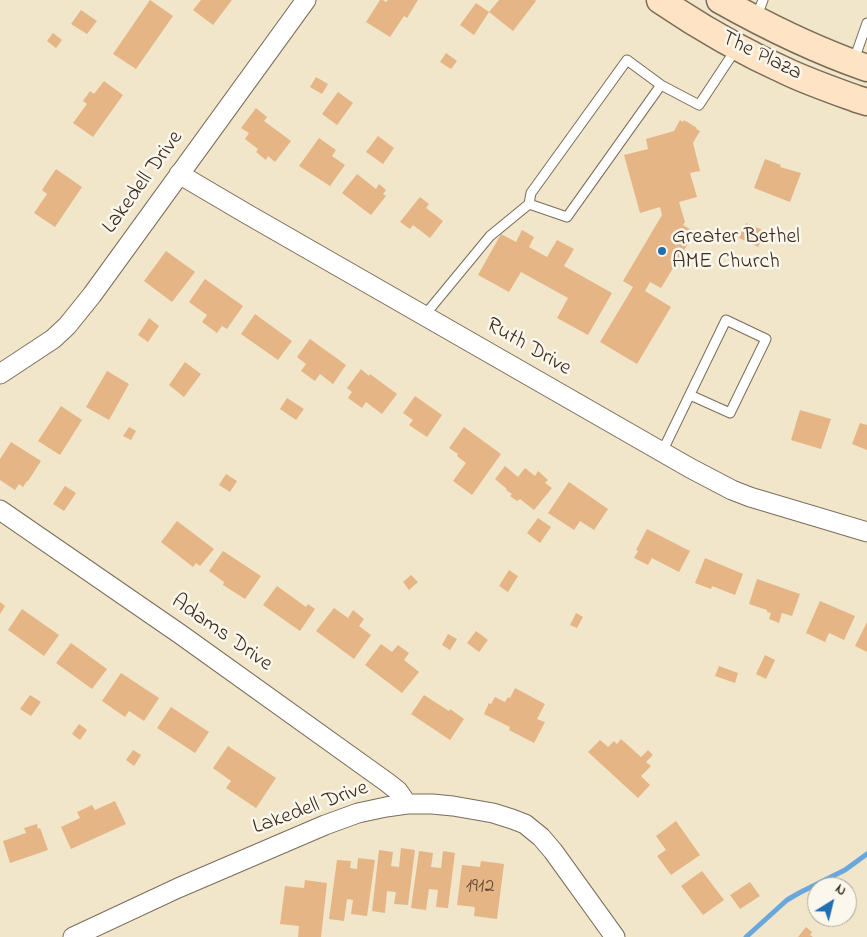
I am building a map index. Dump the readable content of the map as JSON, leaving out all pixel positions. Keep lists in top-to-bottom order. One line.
{"streets":{"main road":["The Plaza"],"street":["Lakedell Drive","Ruth Drive","Adams Drive"]},"crossings":[["Lakedell Drive","Ruth Drive"],["Lakedell Drive","Adams Drive"]],"places":["Greater Bethel AME Church"],"house_numbers":["1912"],"north":"top right"}
